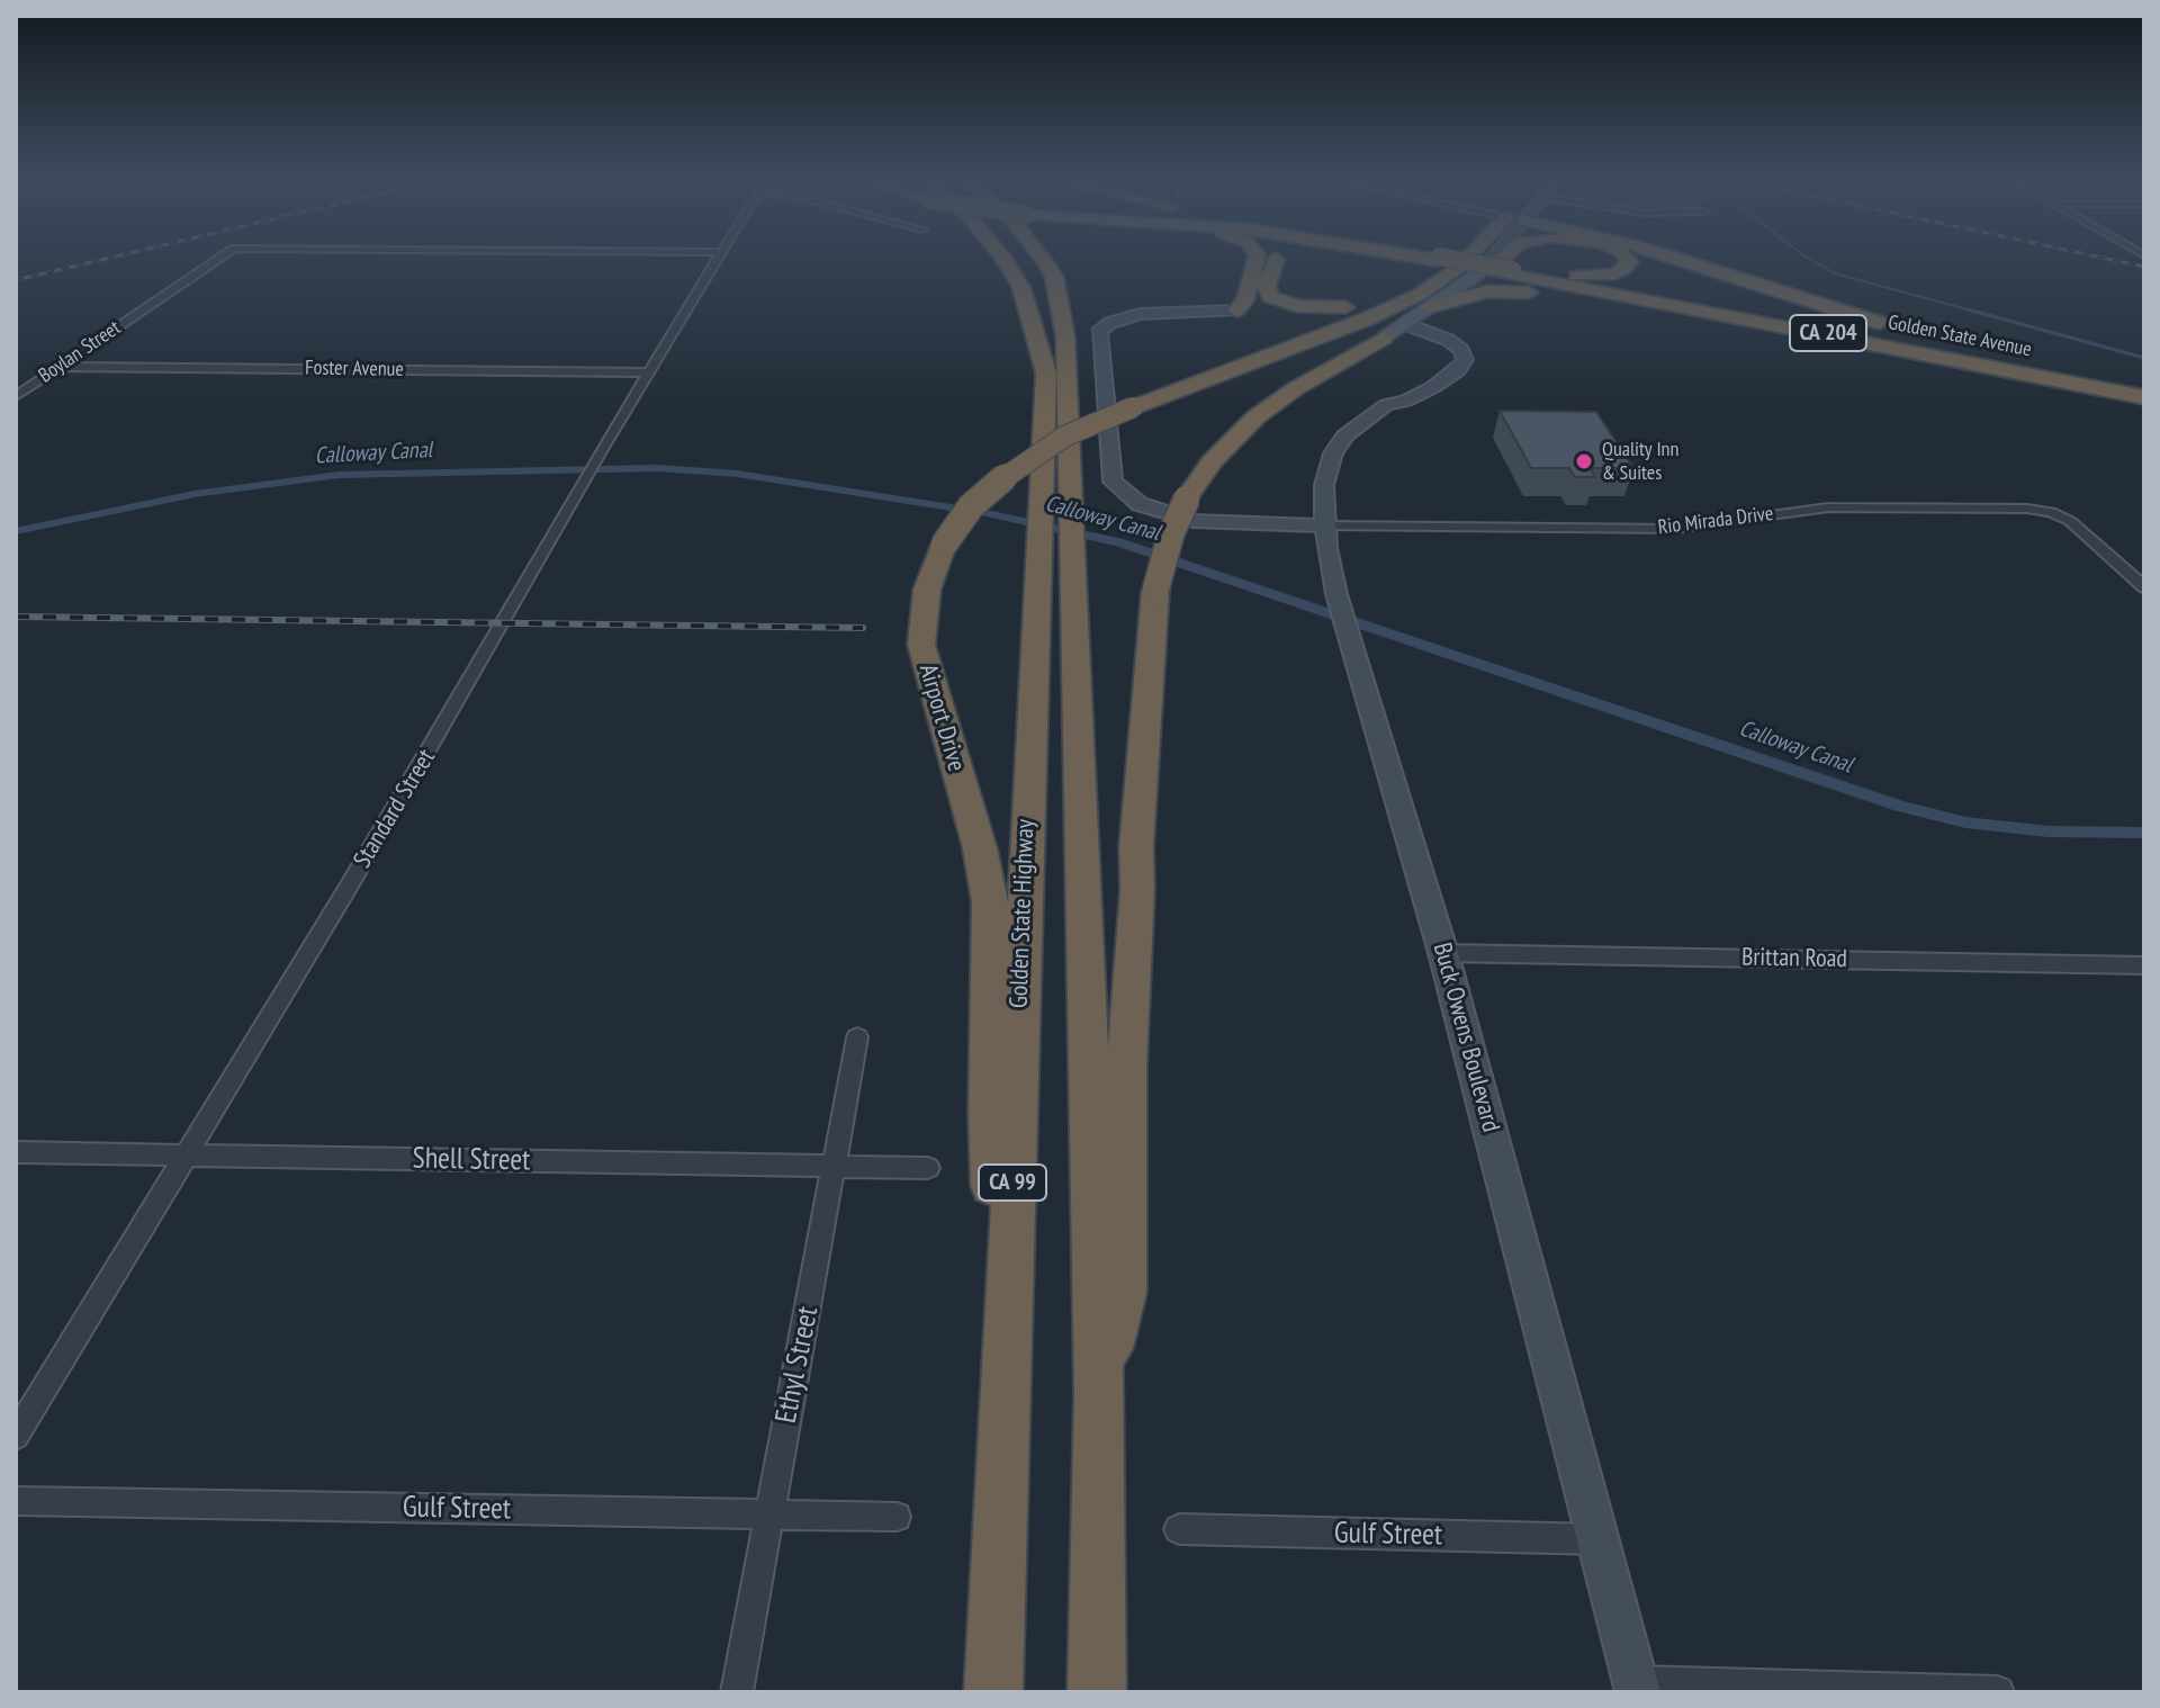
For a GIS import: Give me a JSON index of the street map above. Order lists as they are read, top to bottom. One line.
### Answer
{"streets":{"highway":["CA 204","Golden State Avenue","Airport Drive","Golden State Highway","CA 99"],"main road":["Buck Owens Boulevard"],"street":["Boylan Street","Foster Avenue","Rio Mirada Drive","Standard Street","Brittan Road","Shell Street","Ethyl Street","Gulf Street"]},"crossings":[["Golden State Avenue","Airport Drive"],["Boylan Street","Foster Avenue"],["Foster Avenue","Standard Street"],["Rio Mirada Drive","Buck Owens Boulevard"],["Airport Drive","Golden State Highway"],["Airport Drive","Buck Owens Boulevard"],["Standard Street","Shell Street"],["Brittan Road","Buck Owens Boulevard"],["Buck Owens Boulevard","Gulf Street"],["Shell Street","Ethyl Street"],["Ethyl Street","Gulf Street"]],"water":["Calloway Canal"],"places":["Quality Inn & Suites"]}
